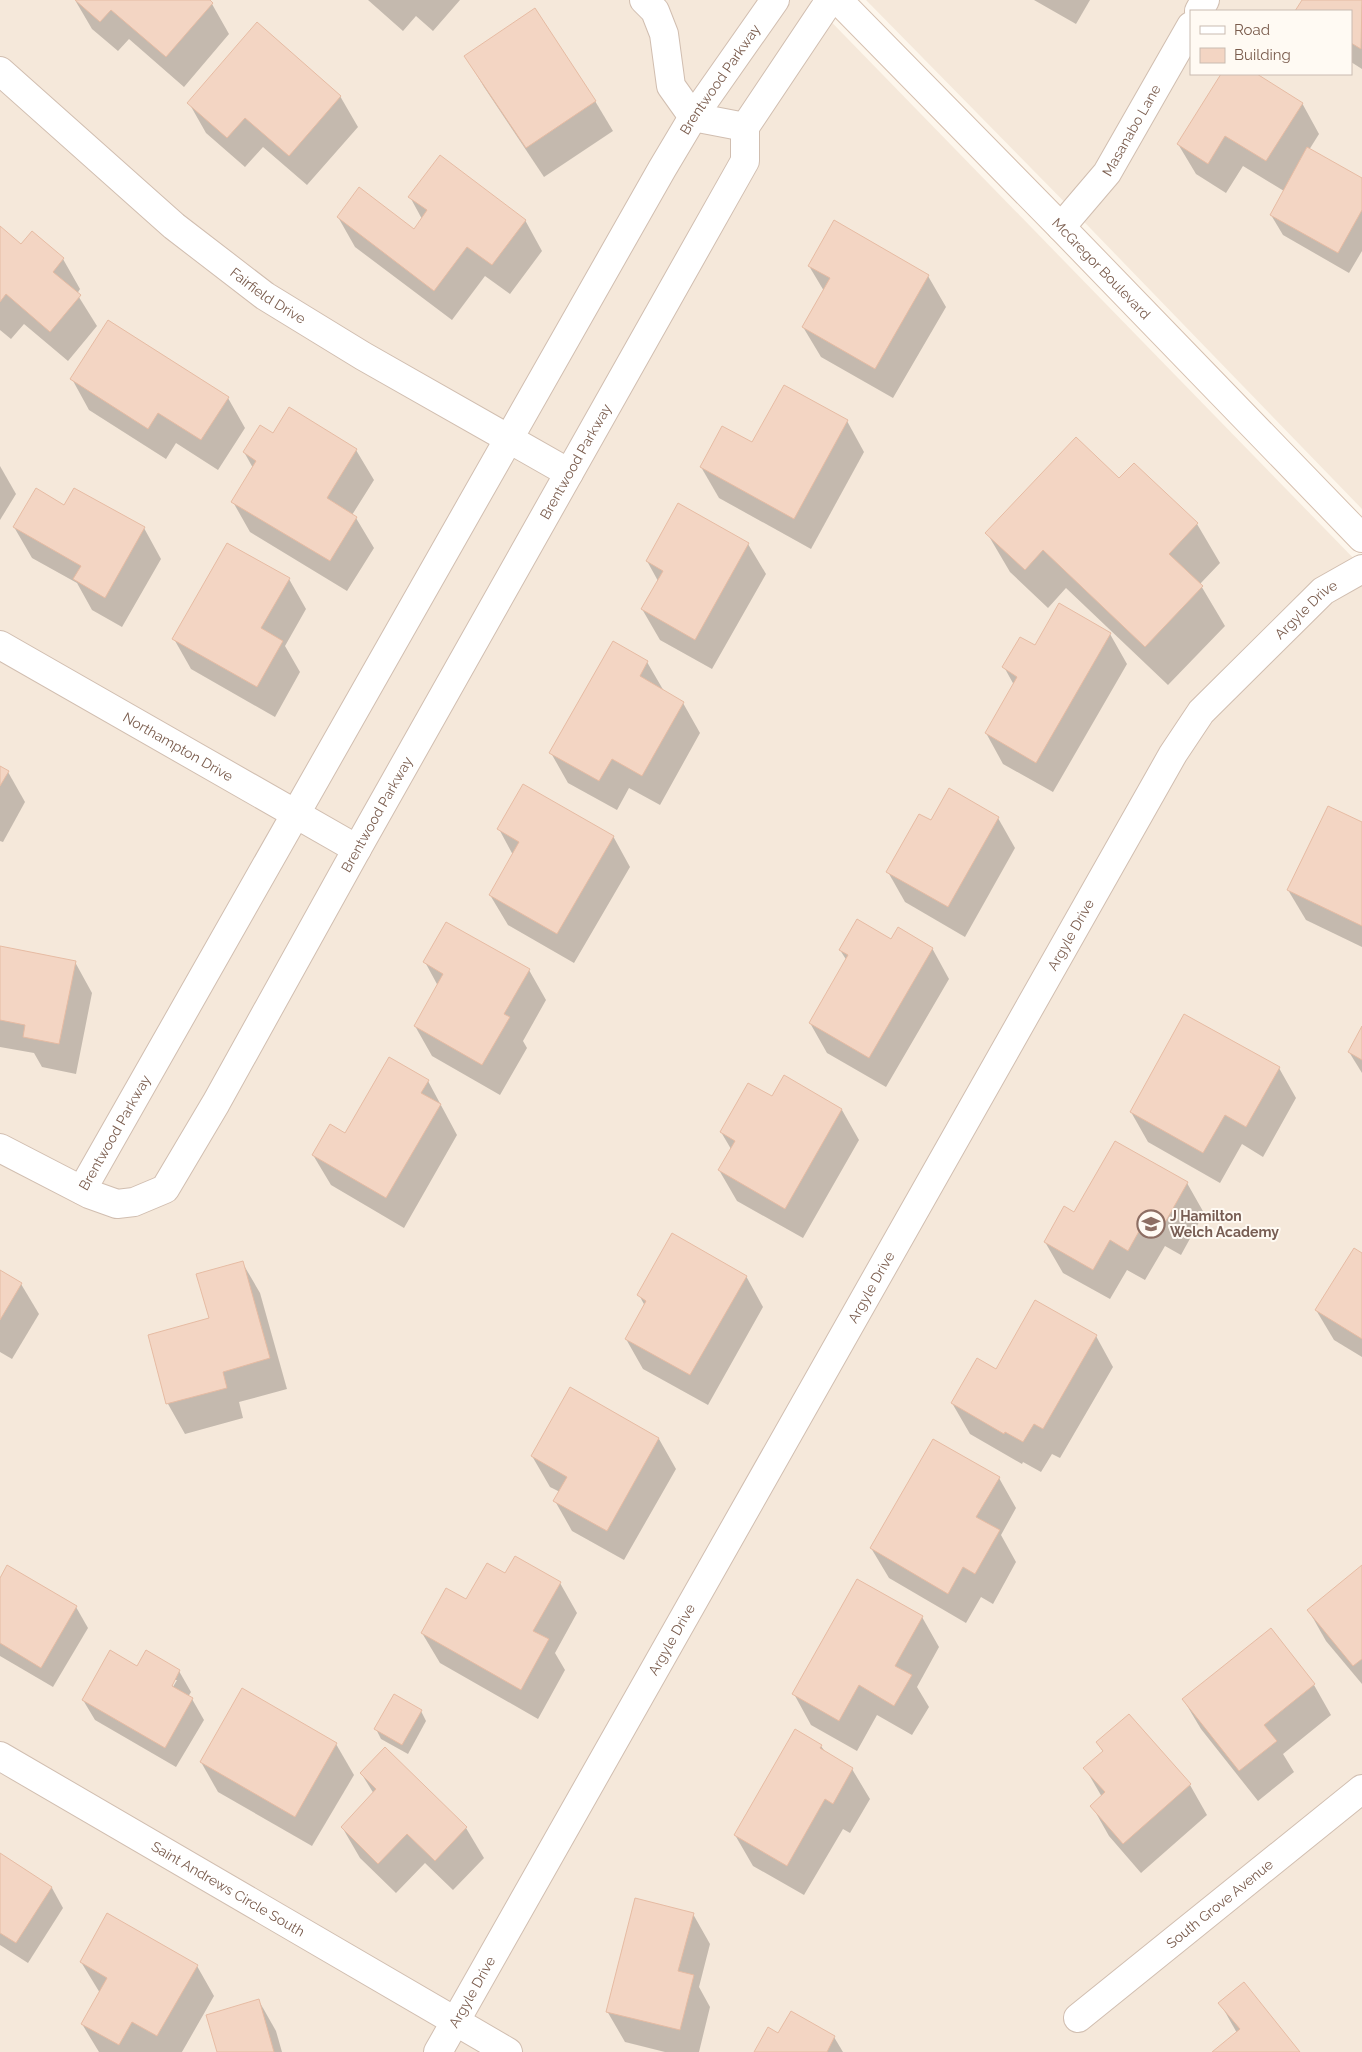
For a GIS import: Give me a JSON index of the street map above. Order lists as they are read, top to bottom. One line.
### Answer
{"streets":{"street":["Brentwood Parkway","Masanabo Lane","McGregor Boulevard","Fairfield Drive","Argyle Drive","Northampton Drive","Saint Andrews Circle South","South Grove Avenue"]},"crossings":[["Brentwood Parkway","Fairfield Drive"],["Brentwood Parkway","Northampton Drive"],["Masanabo Lane","McGregor Boulevard"],["Argyle Drive","Saint Andrews Circle South"]],"places":{"school or university":["J Hamilton Welch Academy"]},"legend":["Road","Building"]}
